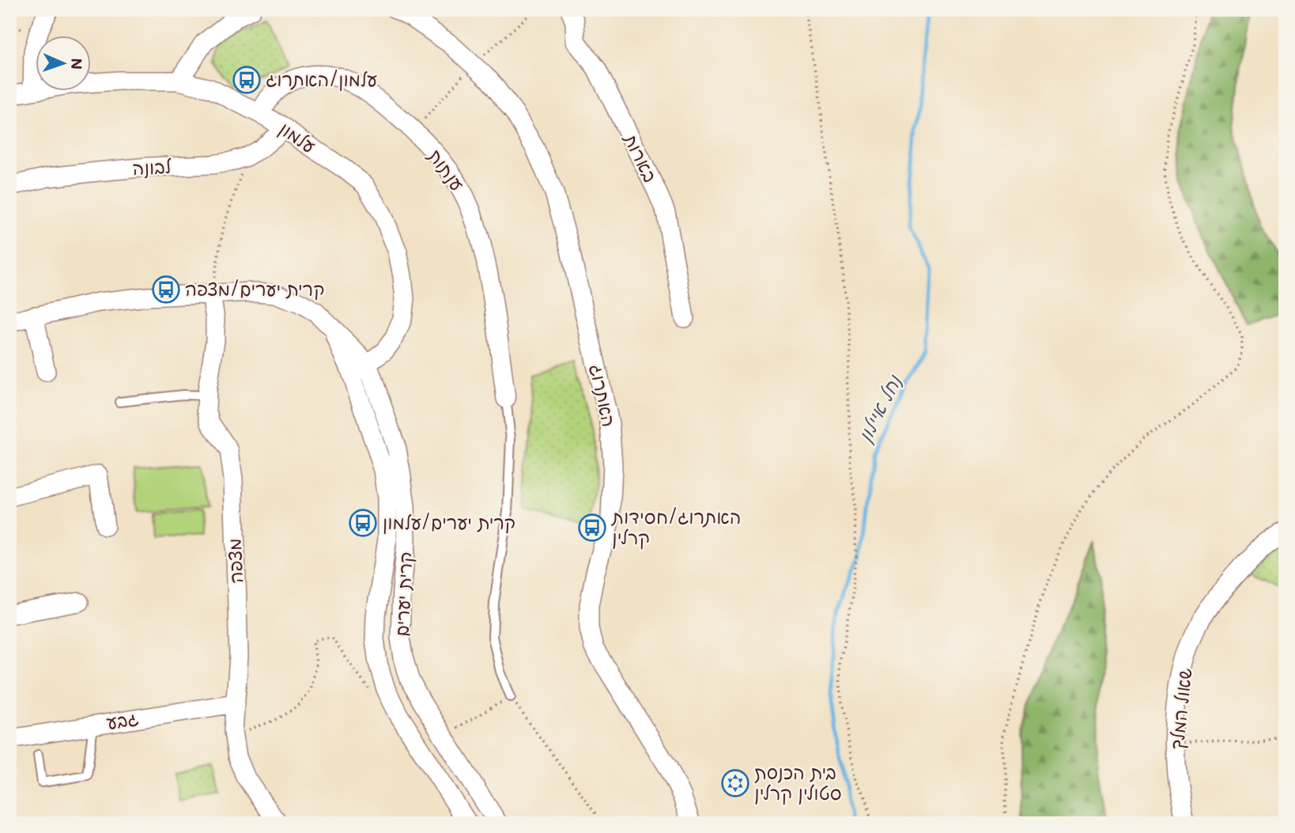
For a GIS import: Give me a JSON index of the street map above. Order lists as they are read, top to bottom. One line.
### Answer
{"streets":{"street":["עלמון","בארות","לבונה","ענתות","האתרוג","מצפה","קרית יערים","שאול המלך","גבע"]},"crossings":[["עלמון","לבונה"],["עלמון","ענתות"],["עלמון","קרית יערים"],["מצפה","קרית יערים"],["מצפה","גבע"]],"water":["נחל איילון"],"places":{"bus stop":["עלמון/האתרוג","קרית יערים/מצפה","קרית יערים/עלמון","האתרוג/חסידות קרלין"],"synagogue":["בית הכנסת סטולין קרלין"]},"north":"right"}
